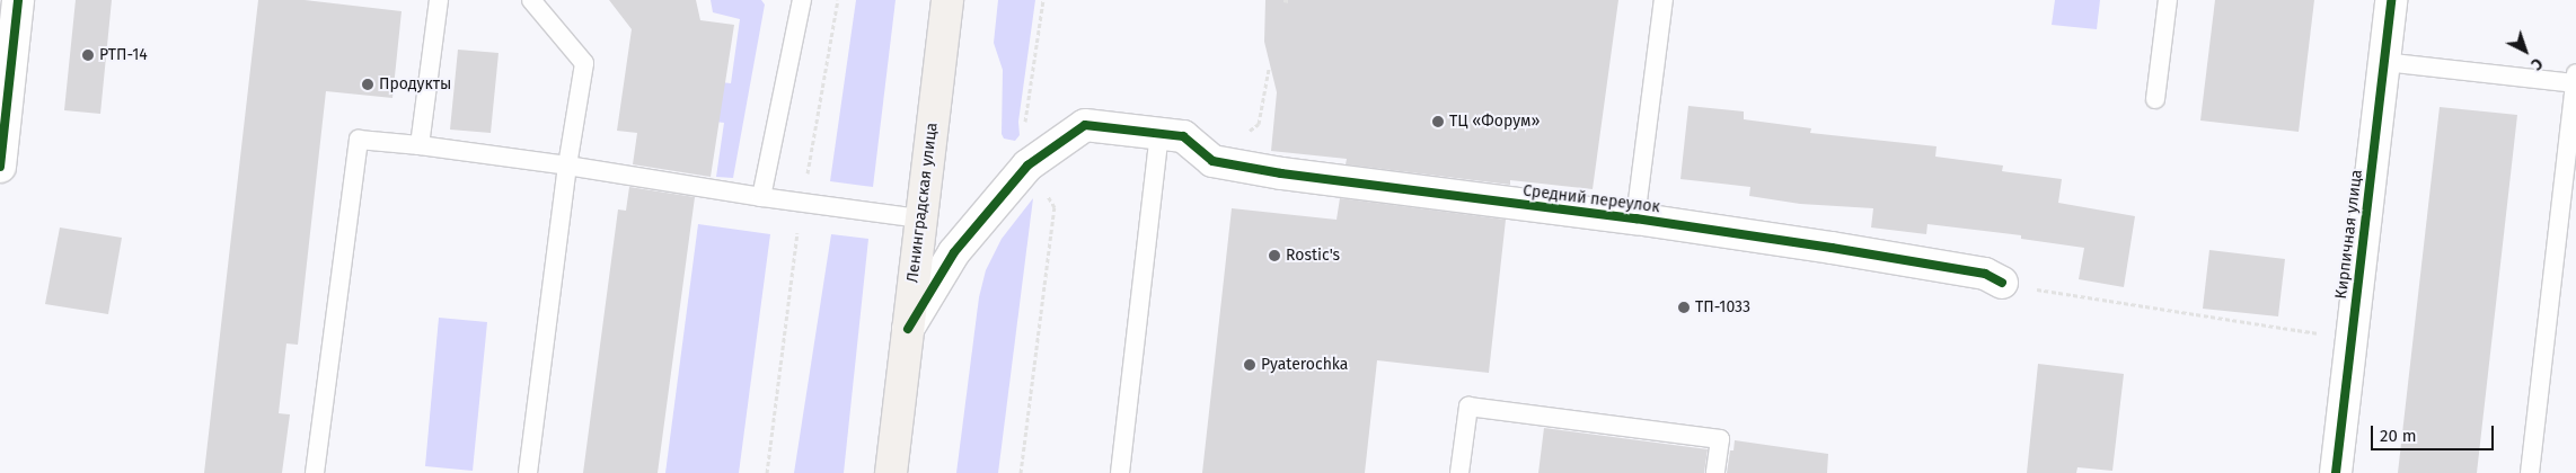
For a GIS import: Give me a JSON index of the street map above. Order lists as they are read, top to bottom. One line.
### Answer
{"streets":{"main road":["Ленинградская улица"],"street":["Средний переулок","Кирпичная улица"]},"places":["РТП-14","Продукты","ТЦ «Форум»","Rostic's","ТП-1033","Pyaterochka"],"scale_bar":"20 m","north":"bottom right"}
